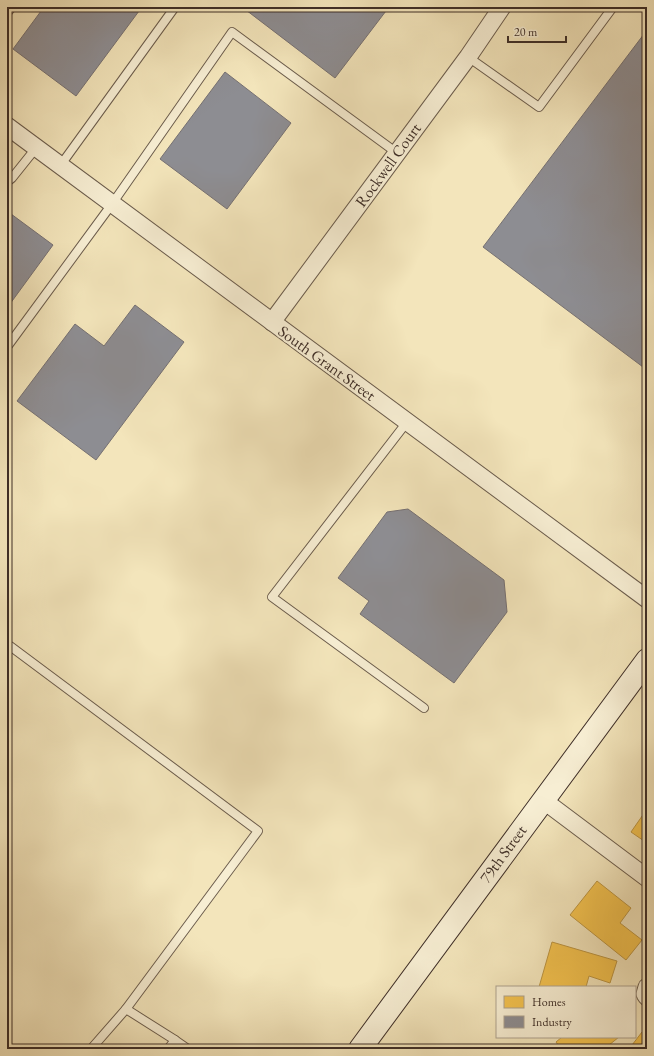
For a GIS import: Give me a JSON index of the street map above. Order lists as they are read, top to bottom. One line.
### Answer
{"streets":{"street":["Rockwell Court","South Grant Street","79th Street"]},"crossings":[["Rockwell Court","South Grant Street"]],"legend":["Homes","Industry"],"scale_bar":"20 m"}
